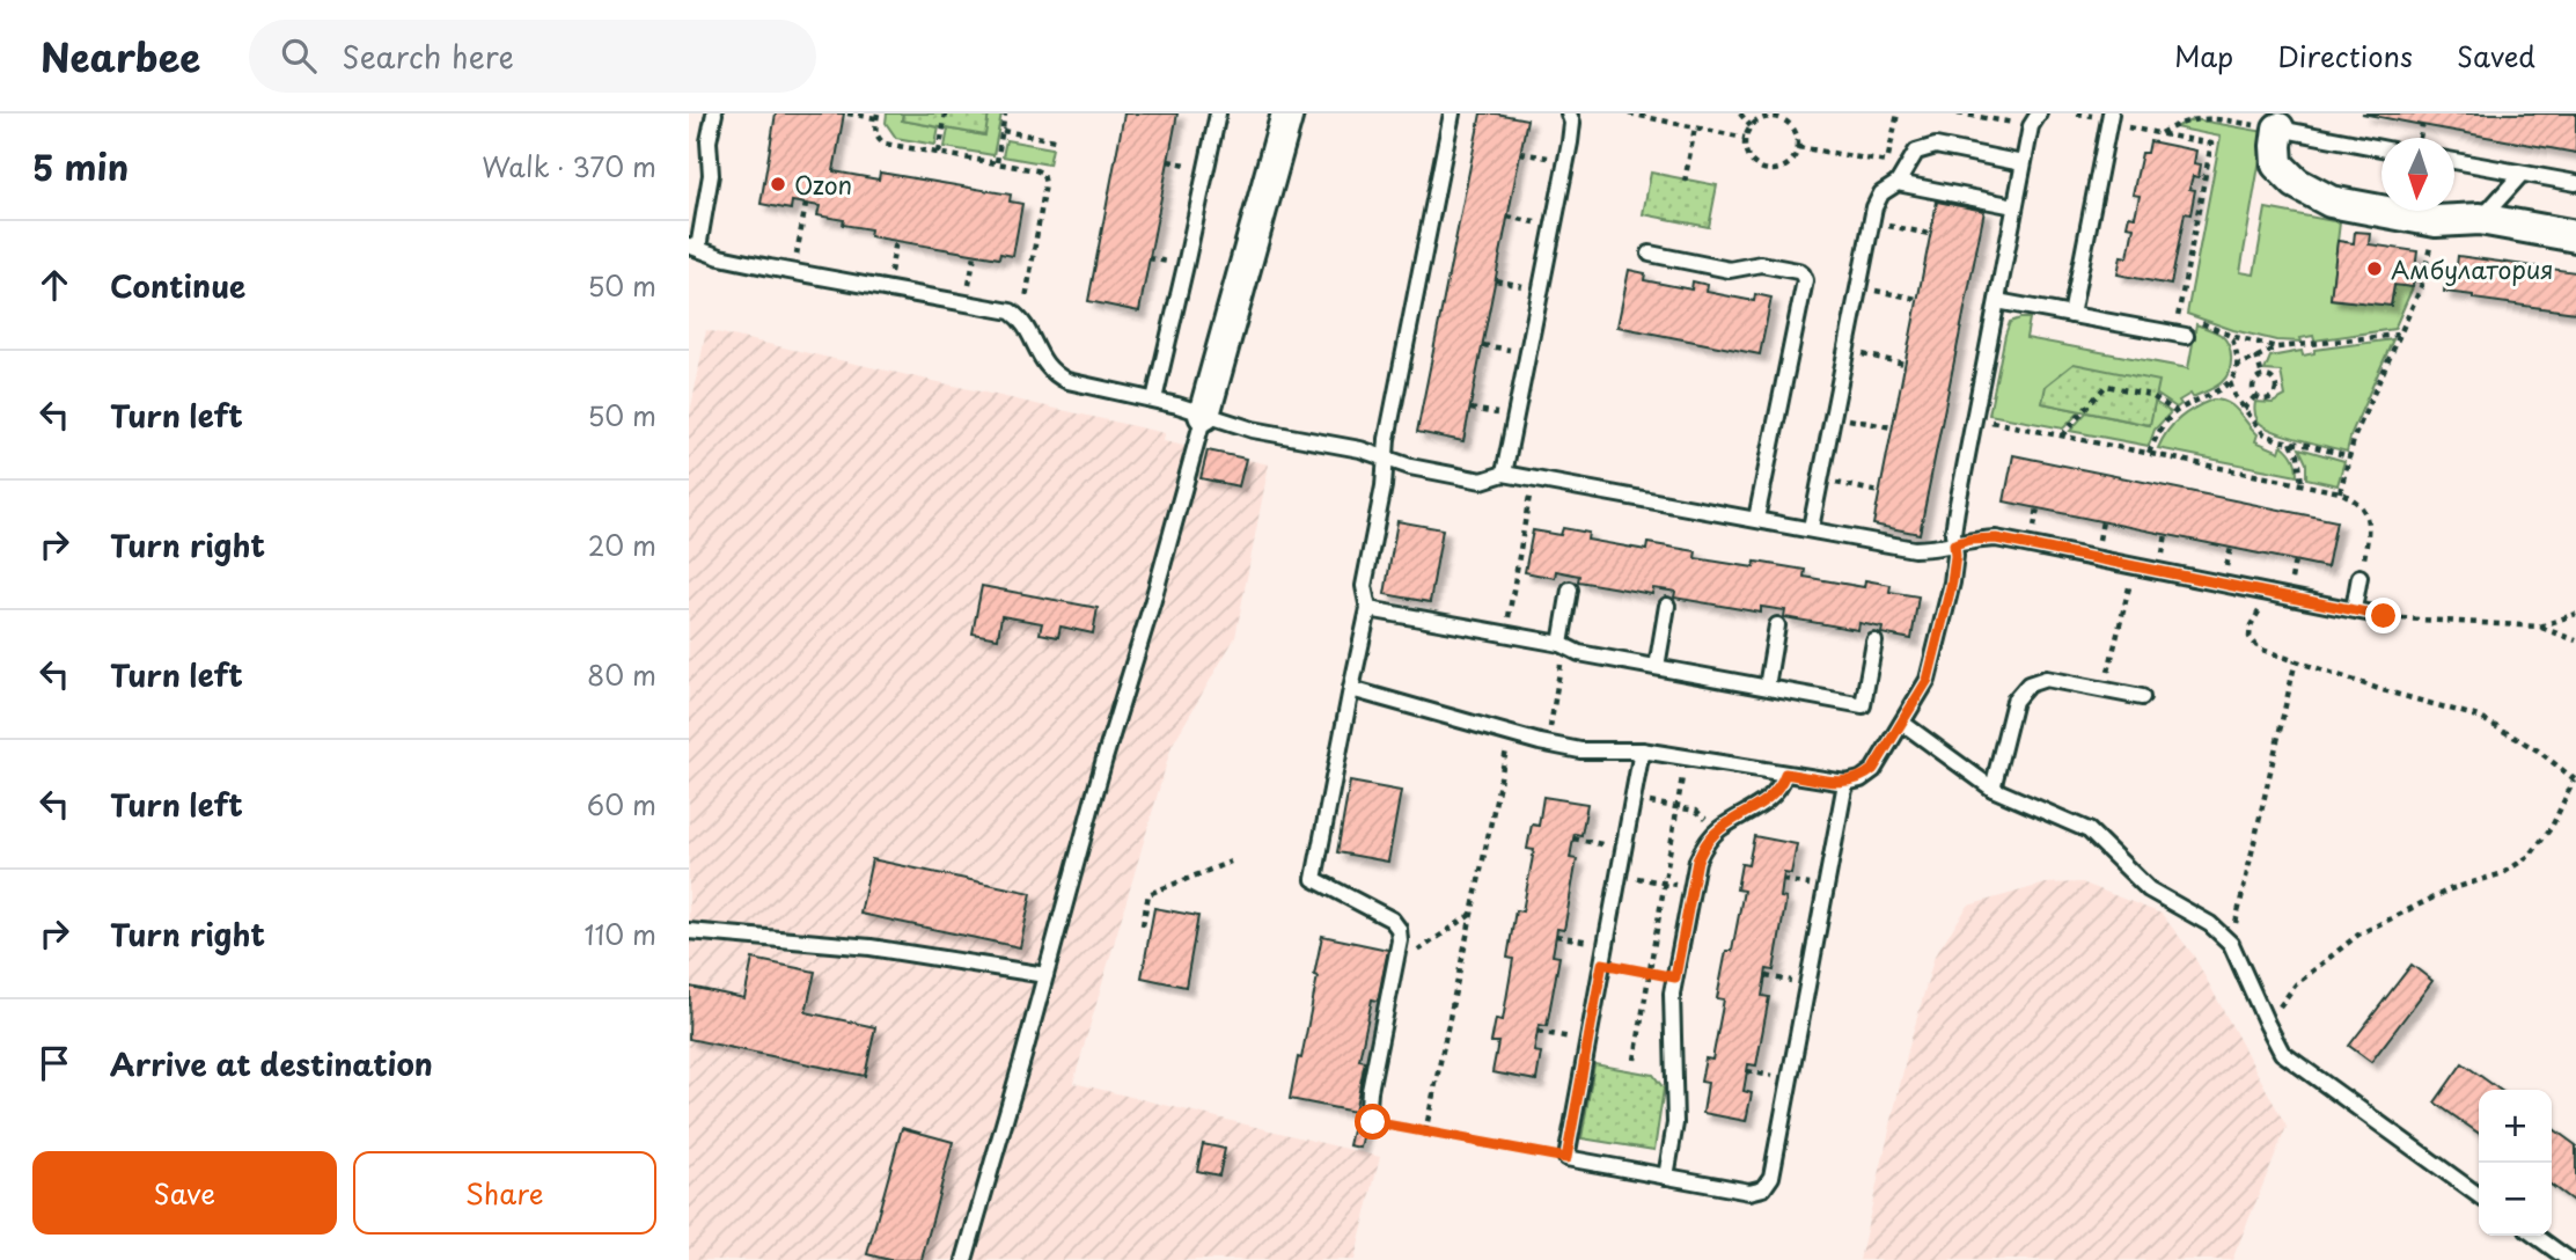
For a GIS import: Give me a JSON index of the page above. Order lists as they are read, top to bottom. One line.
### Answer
{"places":["Ozon","Амбулатория"],"north":"bottom","page":{"header":"Nearbee","search":"Search here","nav":["Map","Directions","Saved"],"heading":["5 min","Walk · 370 m"],"list":[["Continue","50 m"],["Turn left","50 m"],["Turn right","20 m"],["Turn left","80 m"],["Turn left","60 m"],["Turn right","110 m"],"Arrive at destination"],"map_buttons":["+","−"],"buttons":["Save","Share"]}}
